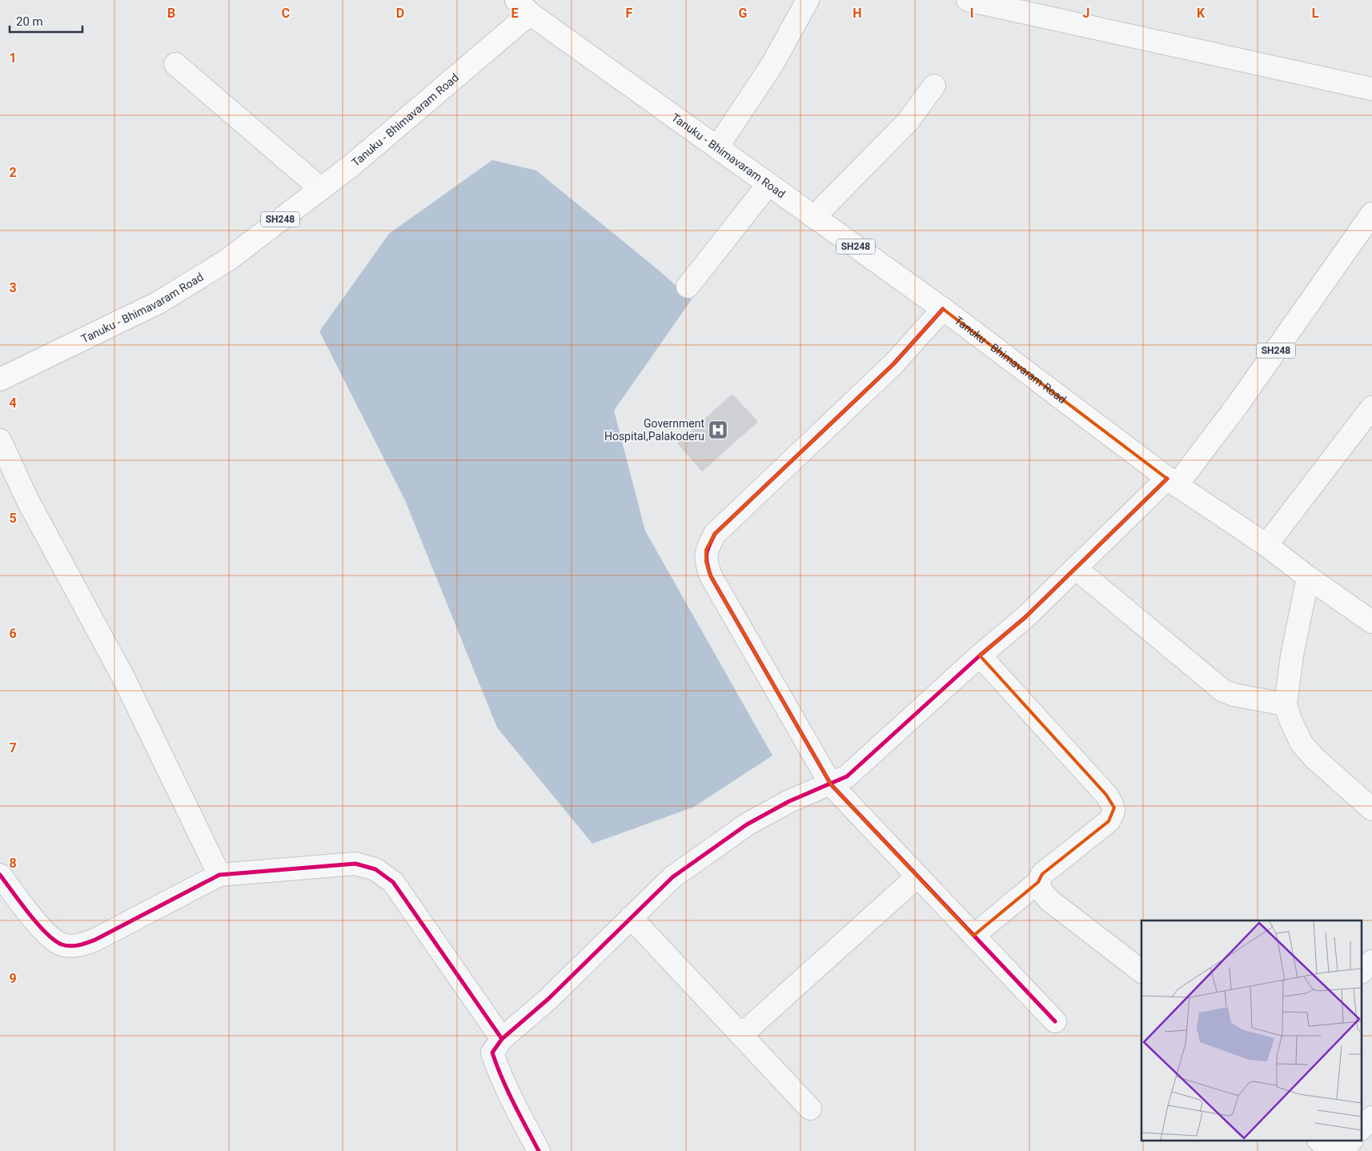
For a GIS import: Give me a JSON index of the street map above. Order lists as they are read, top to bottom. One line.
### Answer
{"streets":{"main road":["Tanuku - Bhimavaram Road","SH248"]},"crossings":[["Tanuku - Bhimavaram Road","SH248"]],"places":{"hospital":["Government Hospital,Palakoderu"]},"scale_bar":"20 m","grid":{"columns":["B","C","D","E","F","G","H","I","J","K","L"],"rows":["1","2","3","4","5","6","7","8","9"]}}
